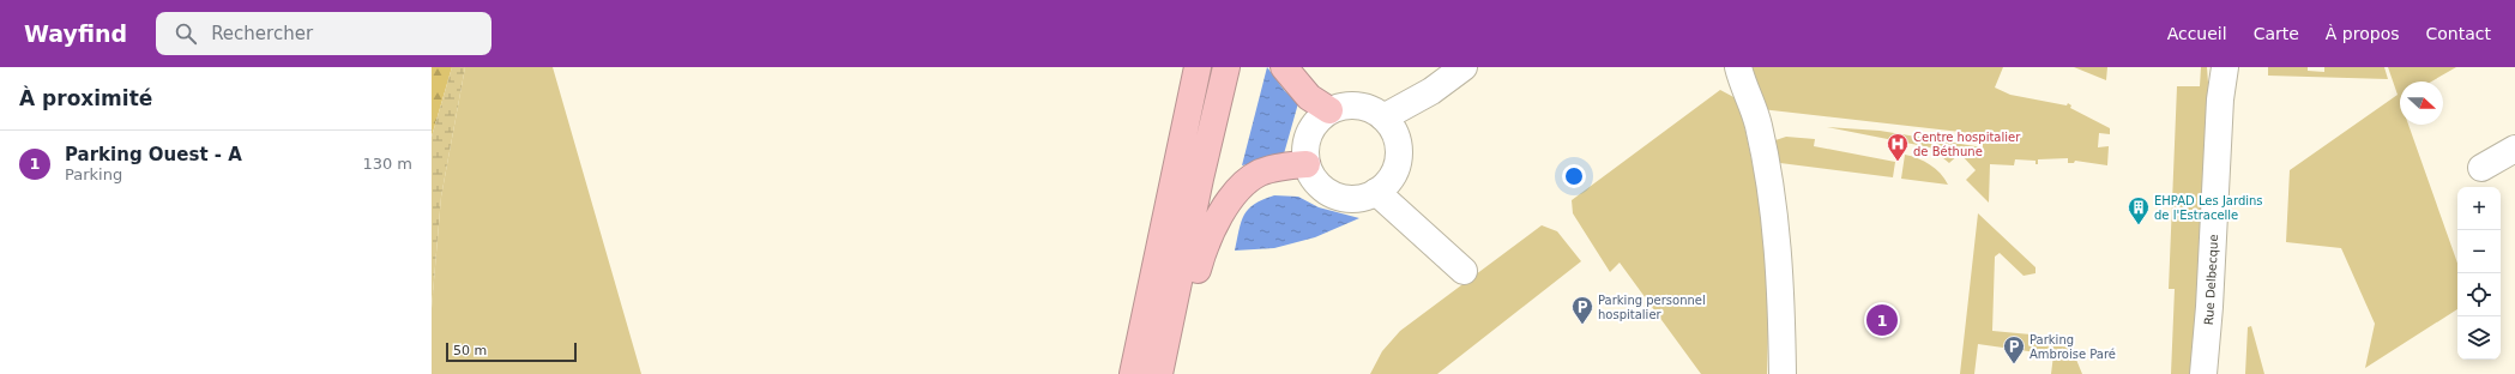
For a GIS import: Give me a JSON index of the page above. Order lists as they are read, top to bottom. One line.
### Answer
{"streets":{"street":["Rue Delbecque"]},"places":{"hospital":["Centre hospitalier de Béthune"],"building":["EHPAD Les Jardins de l'Estracelle"],"parking":["Parking personnel hospitalier","Parking Ambroise Paré"]},"scale_bar":"50 m","north":"right","page":{"header":"Wayfind","search":"Rechercher","nav":["Accueil","Carte","À propos","Contact"],"heading":"À proximité","list":[{"mark":"1","name":"Parking Ouest - A","note":"Parking","value":"130 m"}],"map_buttons":["+","−"],"pins":"1","scale":"50 m"}}
